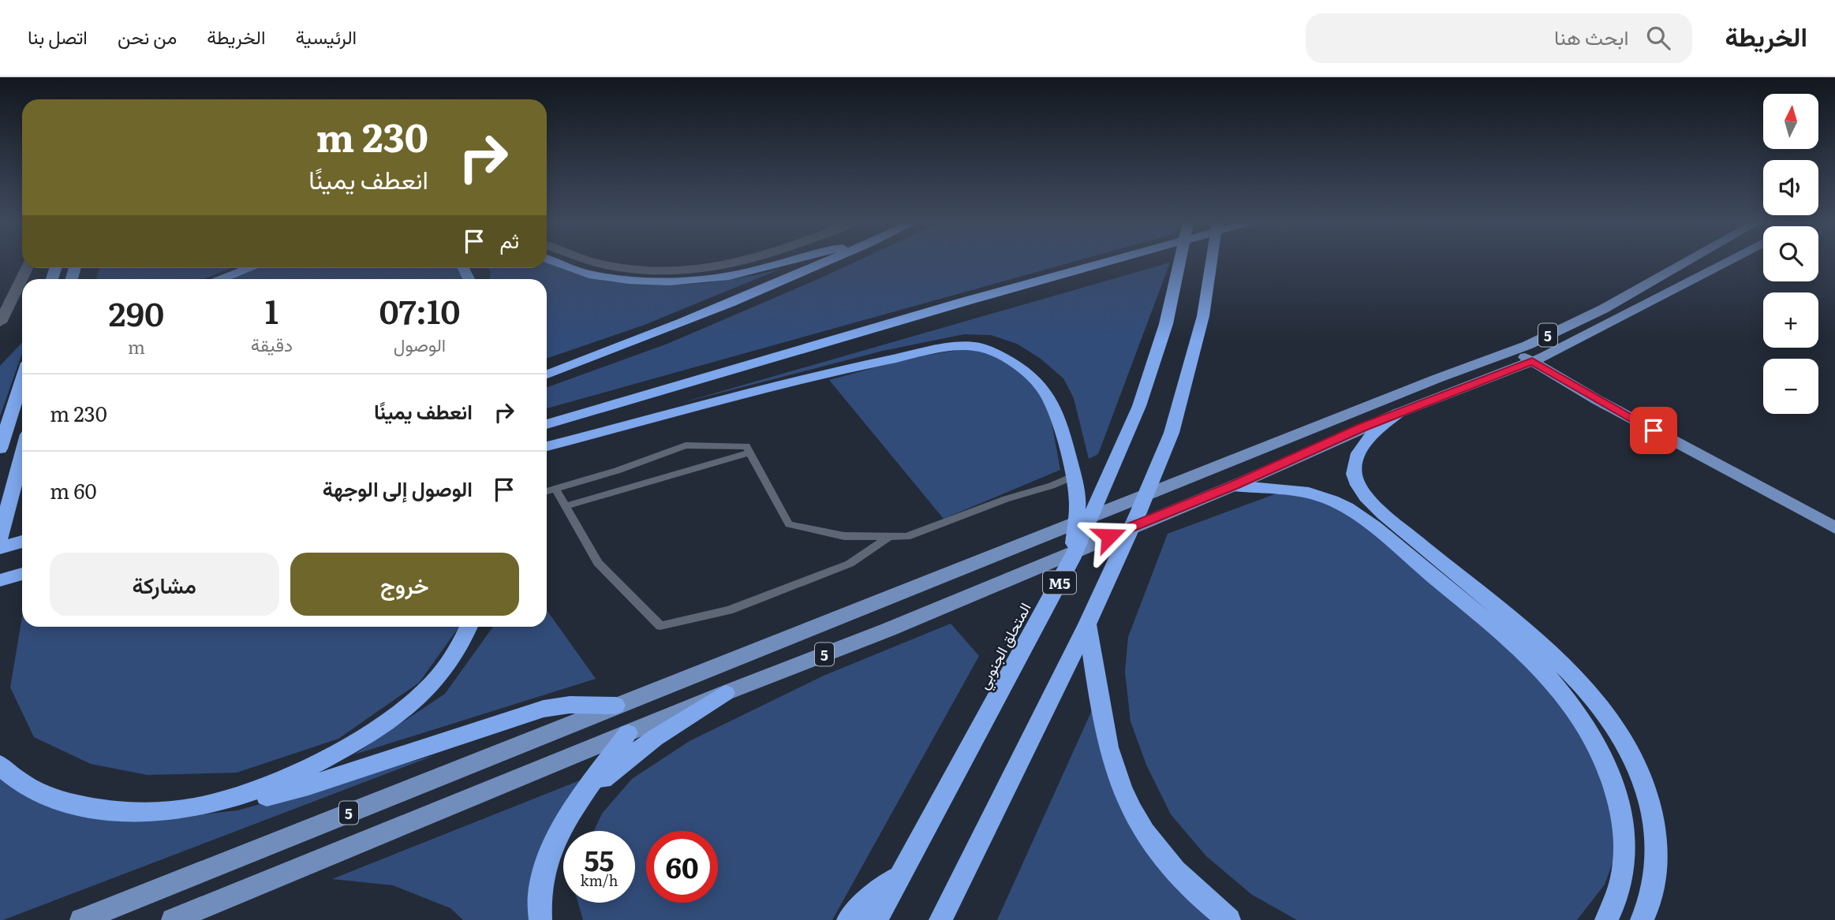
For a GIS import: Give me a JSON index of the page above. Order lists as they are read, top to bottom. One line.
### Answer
{"streets":{"highway":["M5","المتحلق الجنوبي"],"main road":["5"]},"north":"top","page":{"header":"الخريطة","search":"ابحث هنا","nav":["الرئيسية","الخريطة","من نحن","اتصل بنا"],"map_buttons":["+","−"],"turn":["230 m","انعطف يمينًا"],"then":"ثم","eta":["07:10","الوصول","1","دقيقة","290","m"],"list":[{"name":"انعطف يمينًا","value":"230 m"},{"name":"الوصول إلى الوجهة","value":"60 m"}],"buttons":["خروج","مشاركة"],"speed":"55 km/h","limit":"60"}}
